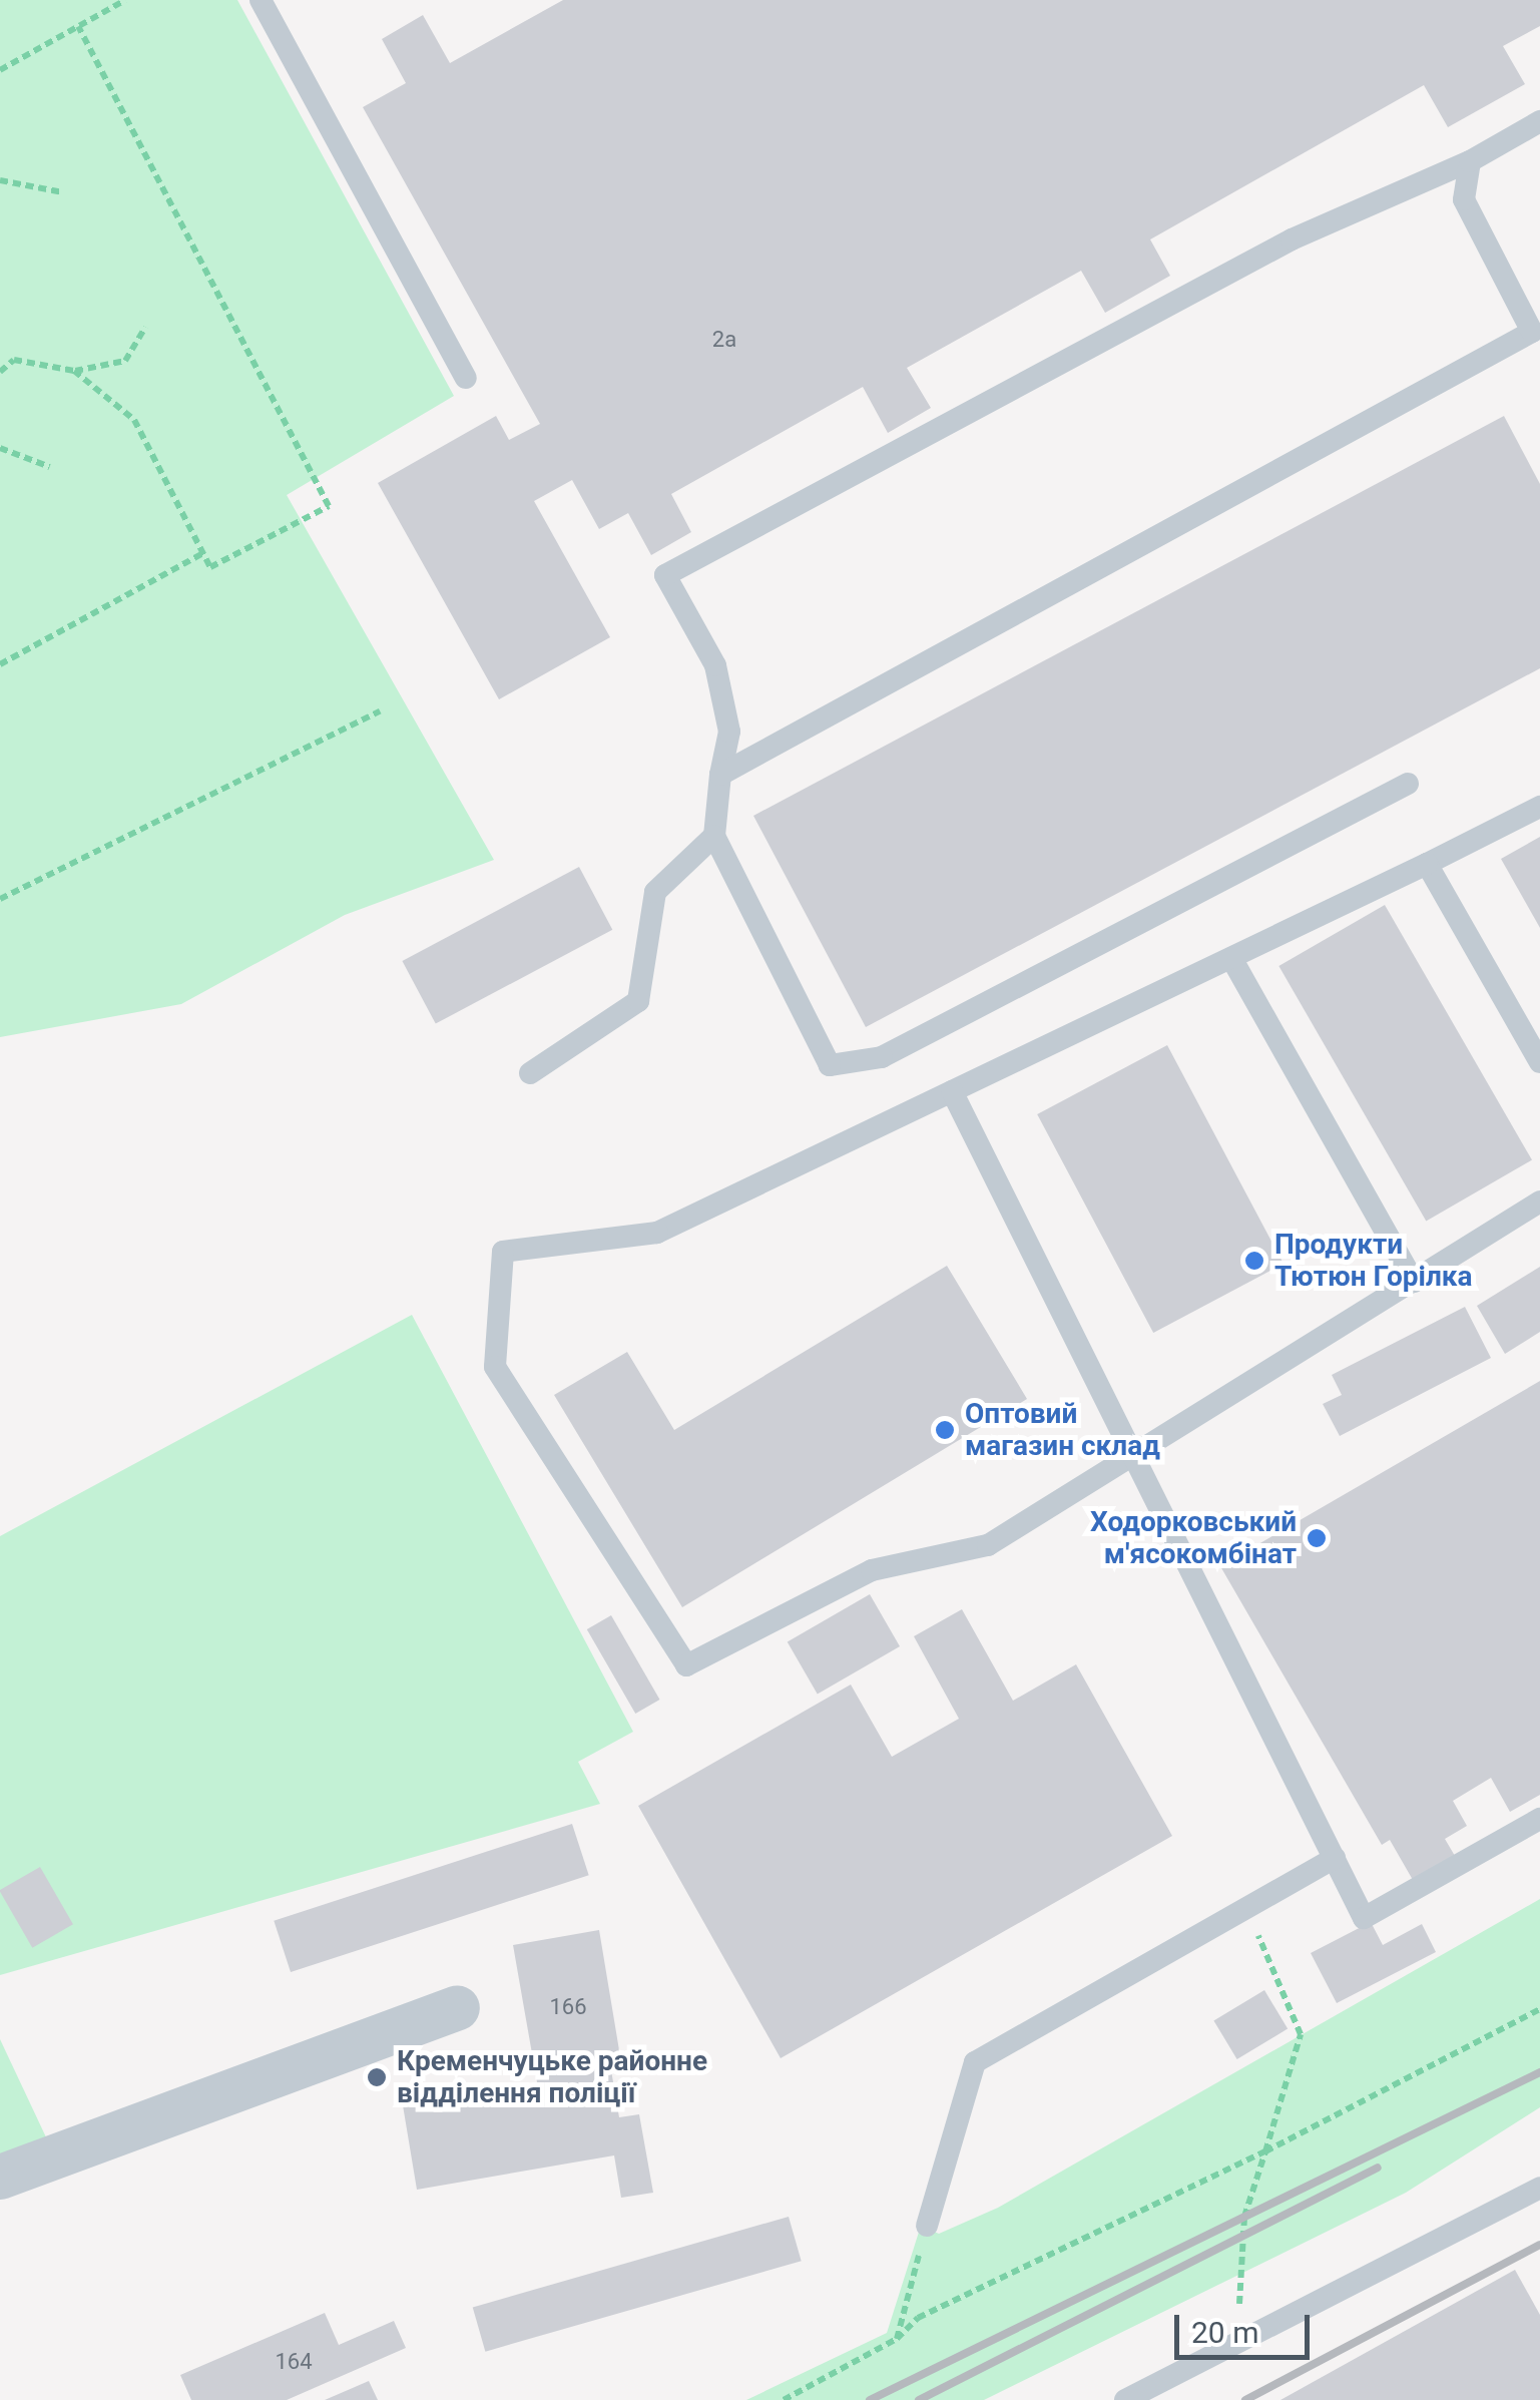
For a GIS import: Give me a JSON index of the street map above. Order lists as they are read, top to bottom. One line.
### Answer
{"places":["Продукти Тютюн Горілка","Оптовий магазин склад","Ходорковський м'ясокомбінат","Кременчуцьке районне відділення поліції"],"house_numbers":["2а","166","164"],"scale_bar":"20 m"}
